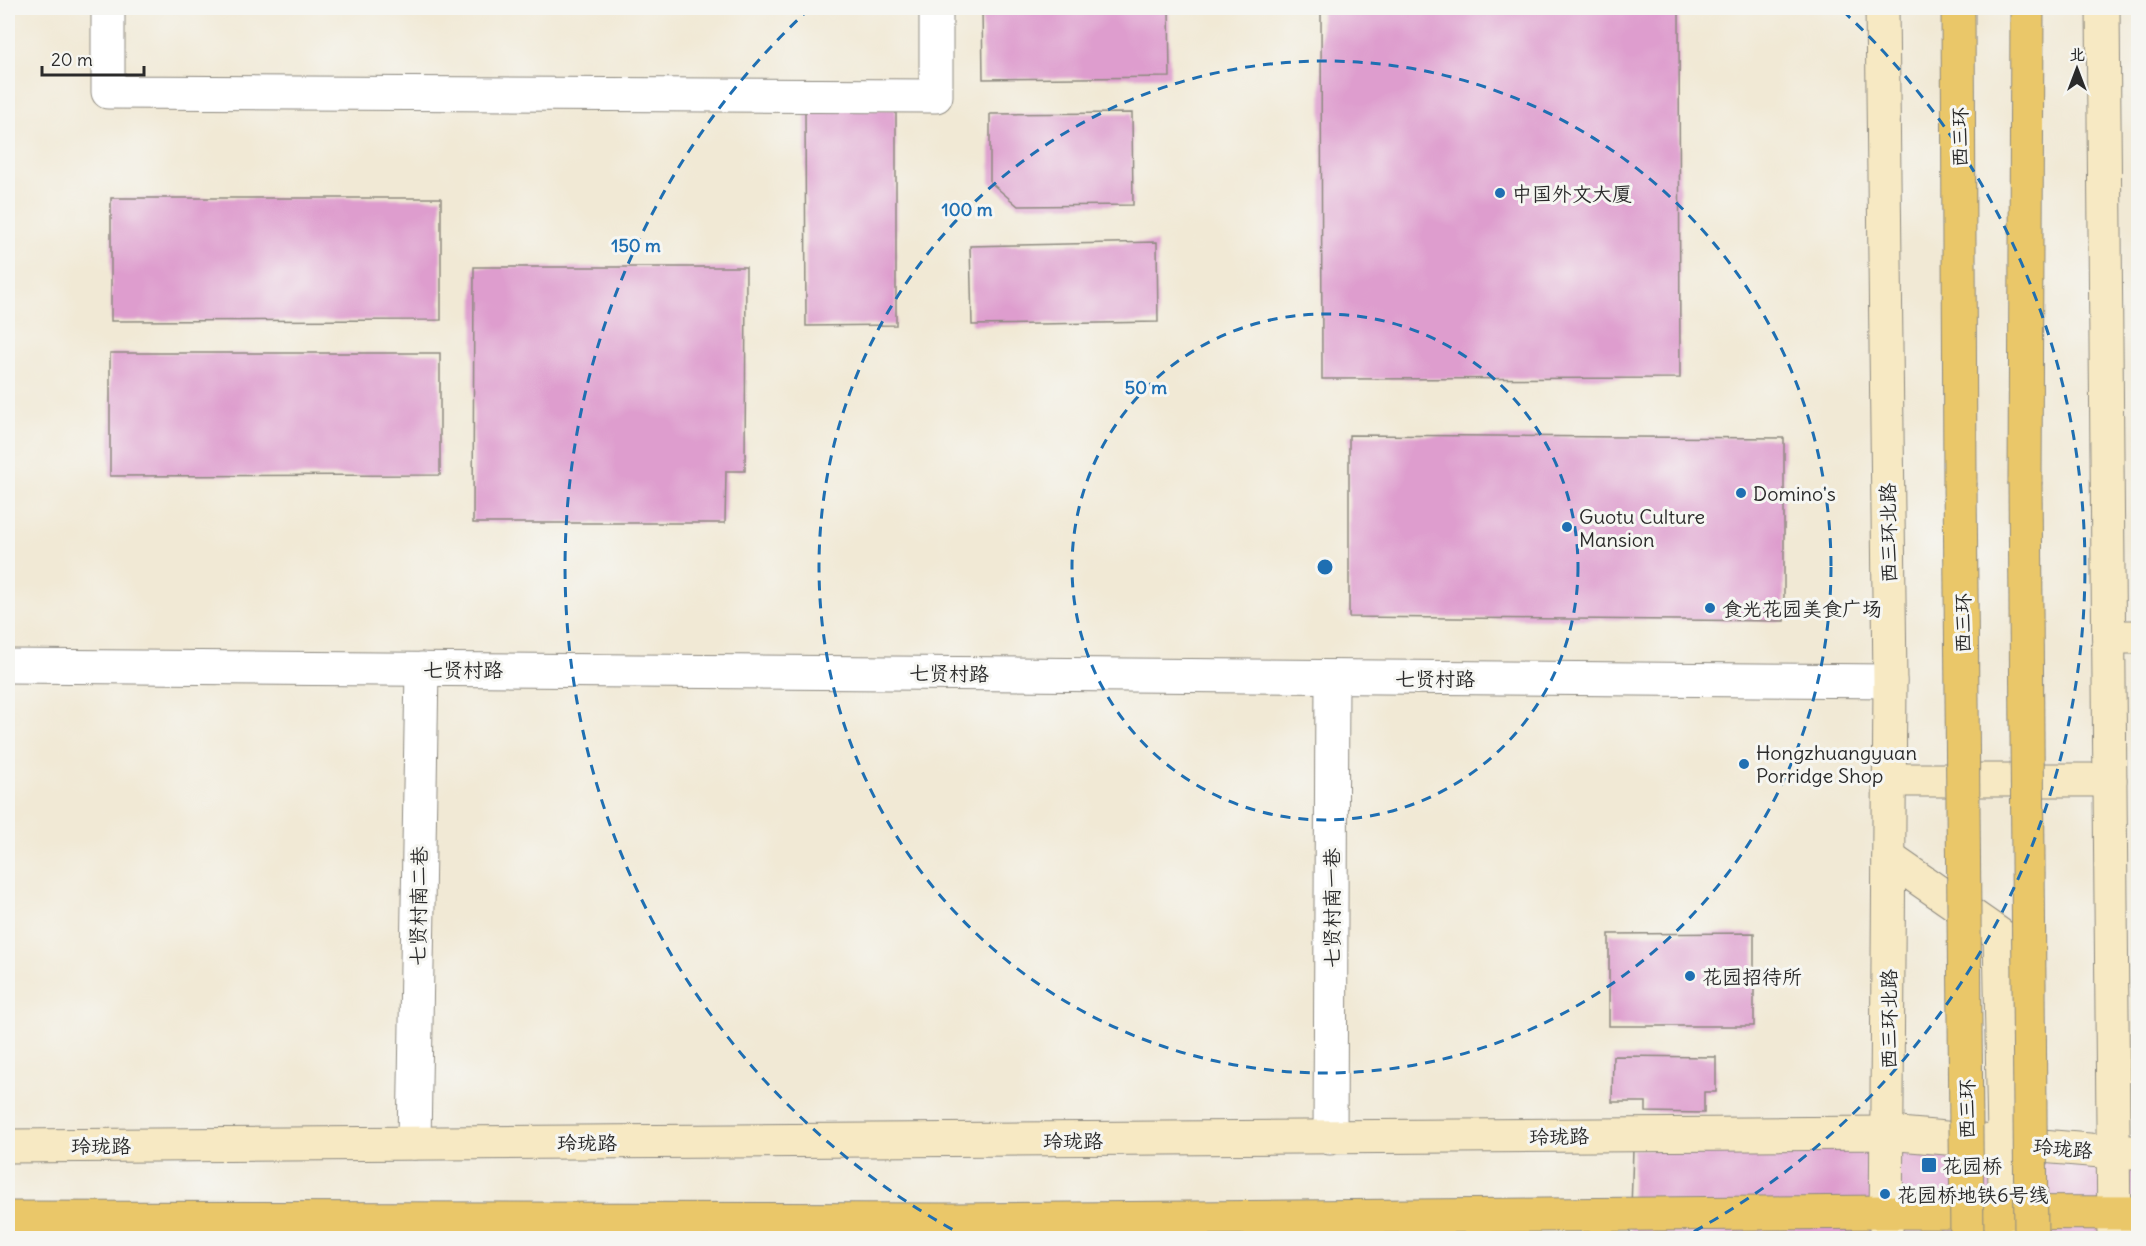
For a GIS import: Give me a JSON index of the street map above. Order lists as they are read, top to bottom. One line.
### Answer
{"streets":{"main road":["西三环"],"street":["西三环北路","七贤村路","七贤村南二巷","七贤村南一巷","玲珑路"]},"crossings":[["西三环北路","七贤村路"],["西三环北路","玲珑路"],["七贤村路","七贤村南二巷"],["七贤村路","七贤村南一巷"],["七贤村南二巷","玲珑路"],["七贤村南一巷","玲珑路"]],"places":{"other":["中国外文大厦","Domino's","Guotu Culture Mansion","食光花园美食广场","Hongzhuangyuan Porridge Shop","花园招待所","花园桥地铁6号线"],"transit":["花园桥"]},"scale_bar":"20 m","north":"top","rings":["100 m","150 m","50 m"]}
